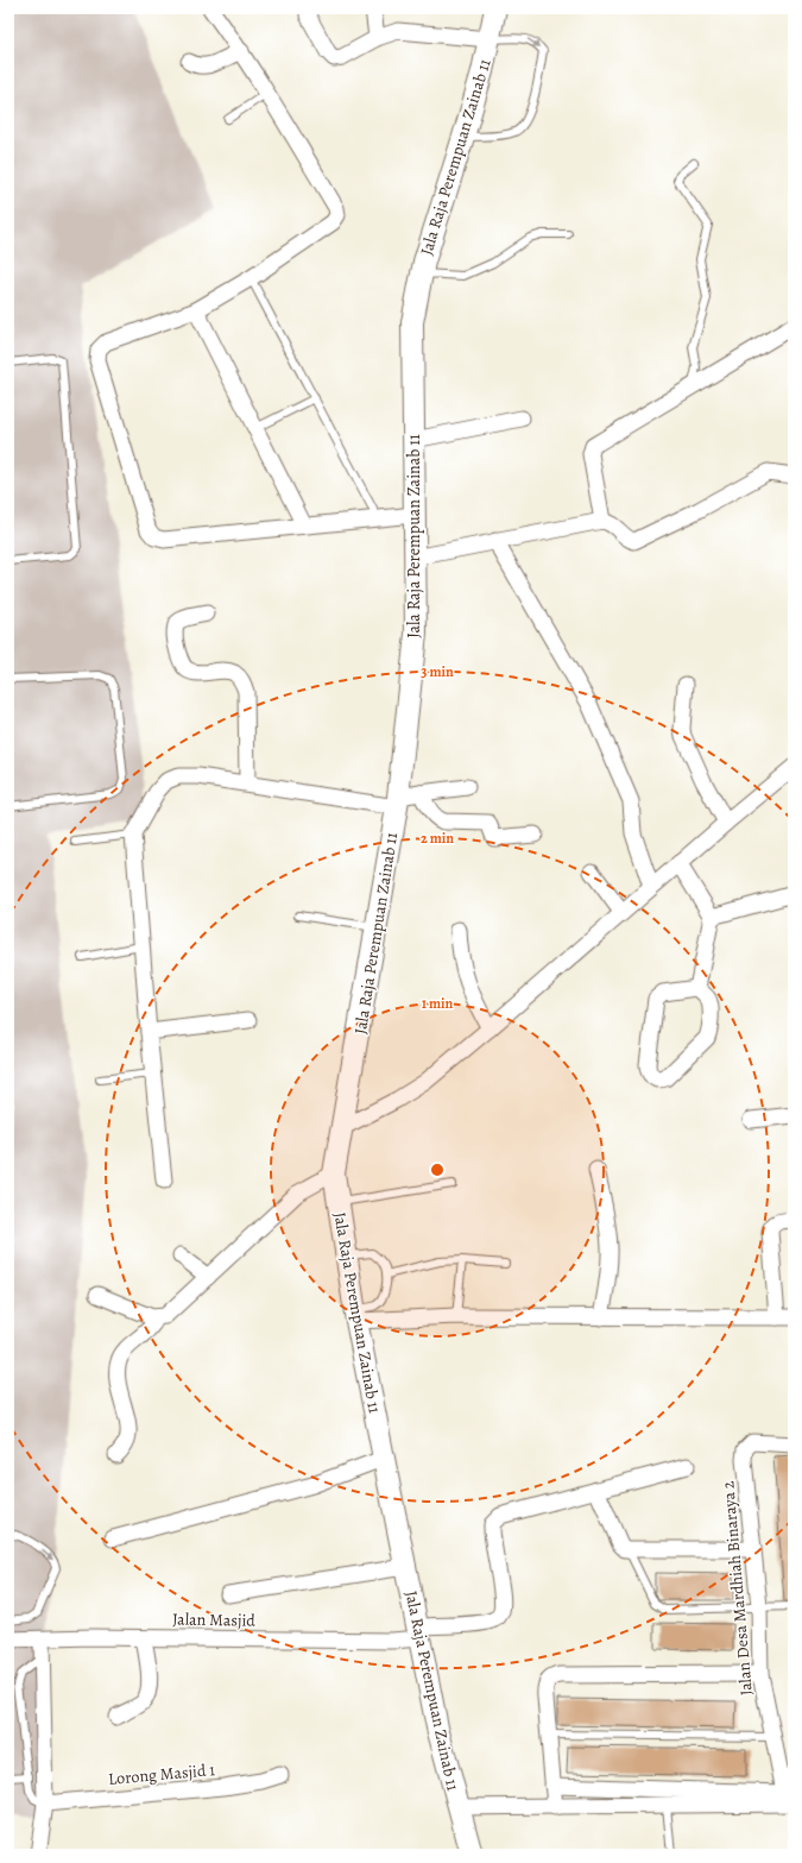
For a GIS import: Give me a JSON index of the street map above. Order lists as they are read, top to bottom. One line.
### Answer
{"streets":{"main road":["Jala Raja Perempuan Zainab 11"],"street":["Jalan Desa Mardhiah Binaraya 2","Jalan Masjid","Lorong Masjid 1"]},"crossings":[["Jala Raja Perempuan Zainab 11","Jalan Masjid"]],"rings":["3 min","2 min","1 min"]}
